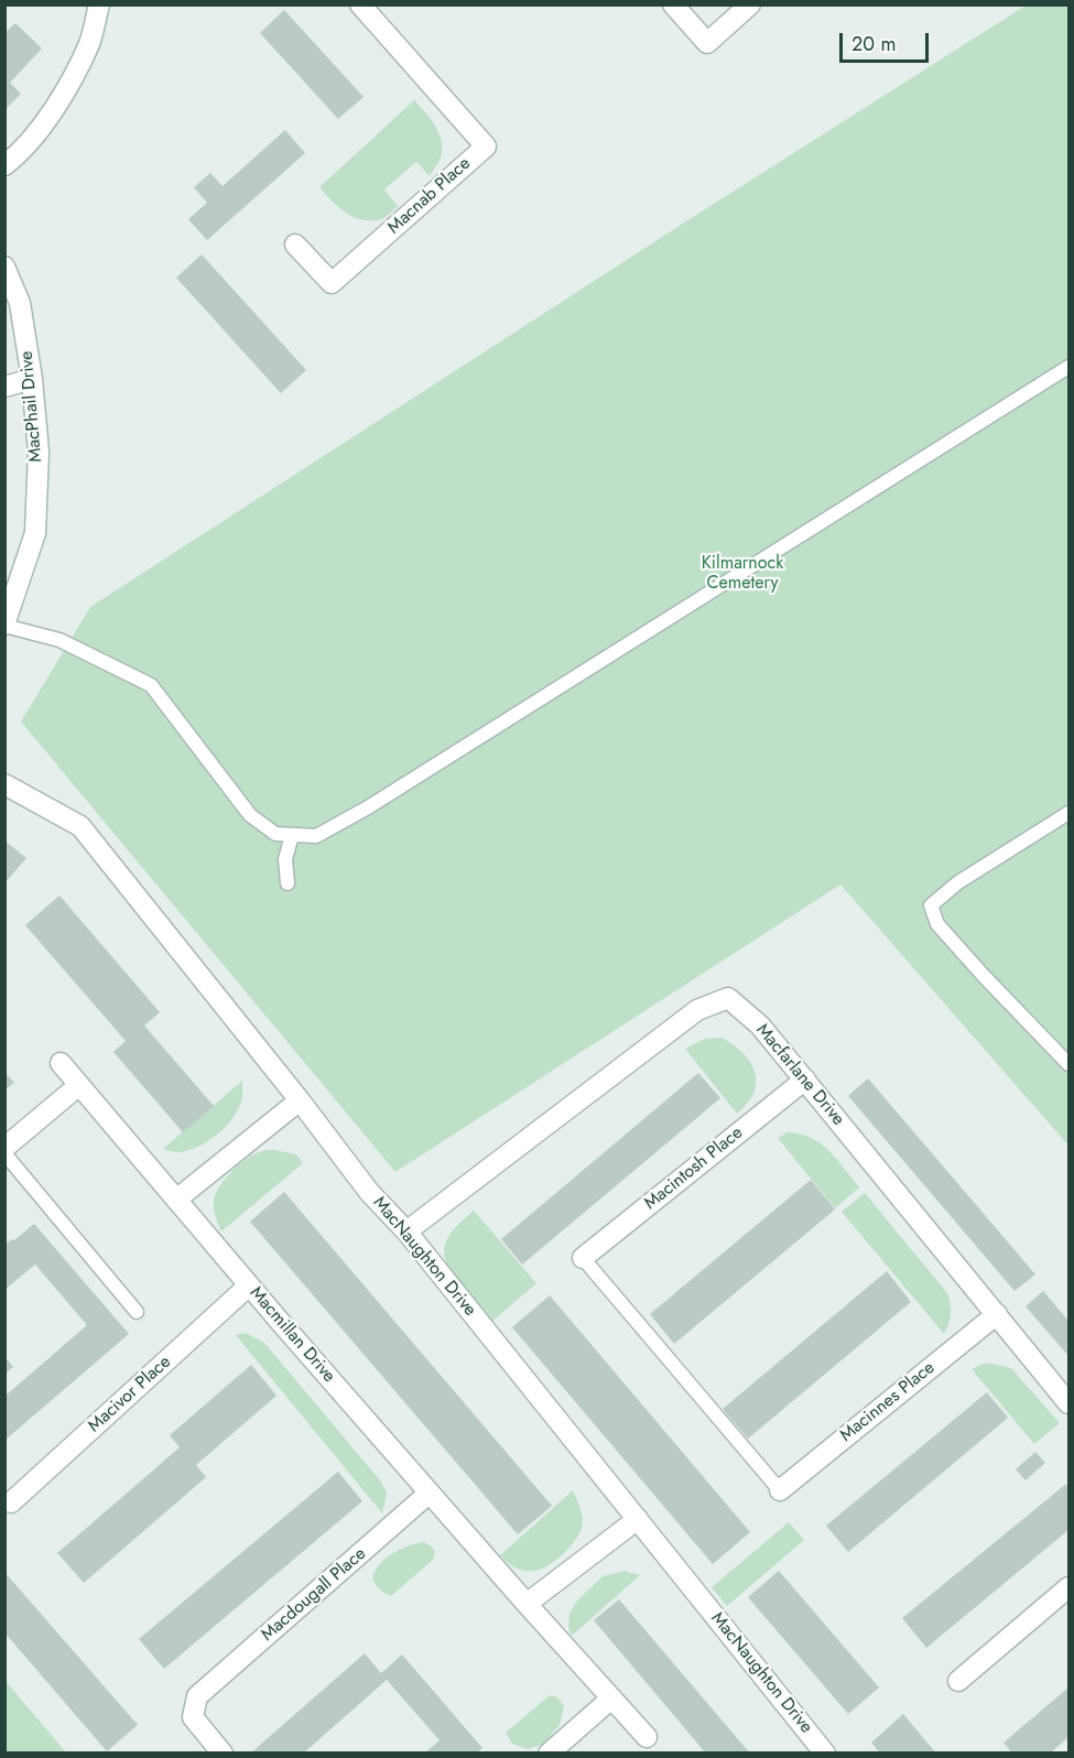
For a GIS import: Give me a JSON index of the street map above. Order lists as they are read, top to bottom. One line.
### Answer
{"streets":{"street":["Macnab Place","MacPhail Drive","Macfarlane Drive","Macintosh Place","MacNaughton Drive","Macmillan Drive","Macivor Place","Macinnes Place","Macdougall Place"]},"crossings":[["Macfarlane Drive","Macintosh Place"],["Macfarlane Drive","MacNaughton Drive"],["Macfarlane Drive","Macinnes Place"],["Macmillan Drive","Macivor Place"],["Macmillan Drive","Macdougall Place"]],"parks":["Kilmarnock Cemetery"],"scale_bar":"20 m"}
